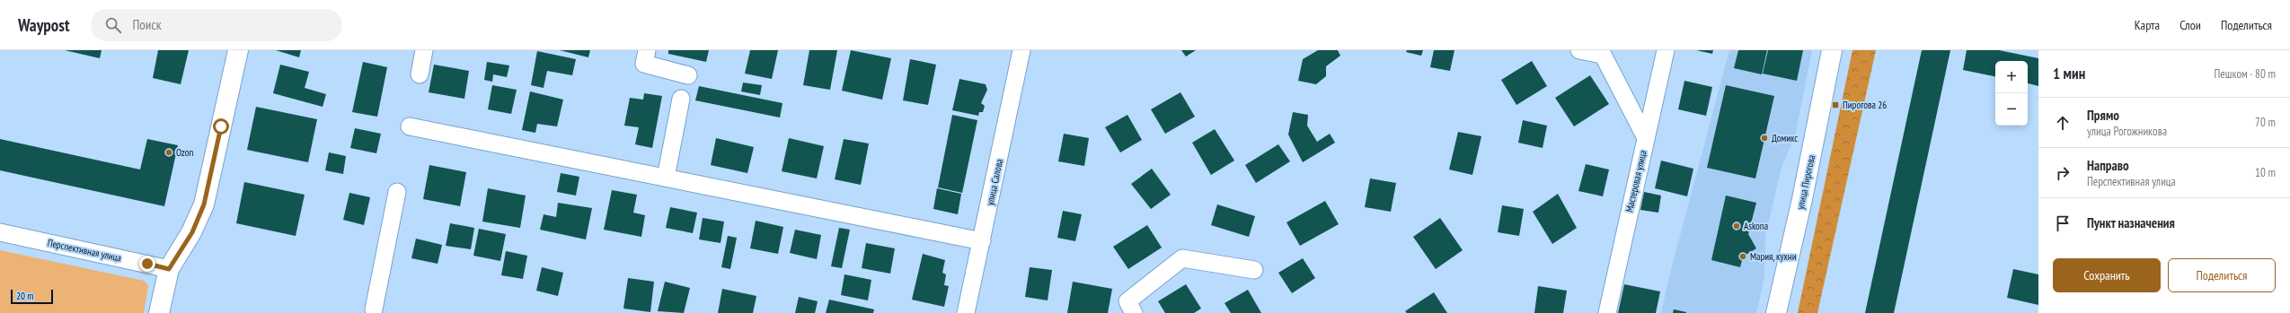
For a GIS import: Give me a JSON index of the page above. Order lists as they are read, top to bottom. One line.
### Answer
{"streets":{"street":["Мастеровая улица","улица Салова","улица Пирогова","Перспективная улица"]},"places":{"transit":["Пирогова 26"],"other":["Домикс","Ozon","Askona","Мария, кухни"]},"scale_bar":"20 m","page":{"header":"Waypost","search":"Поиск","nav":["Карта","Слои","Поделиться"],"heading":["1 мин","Пешком · 80 m"],"map_buttons":["+","−"],"list":[["Прямо","улица Рогожникова","70 m"],["Направо","Перспективная улица","10 m"],"Пункт назначения"],"buttons":["Сохранить","Поделиться"],"scale":"20 m"}}
